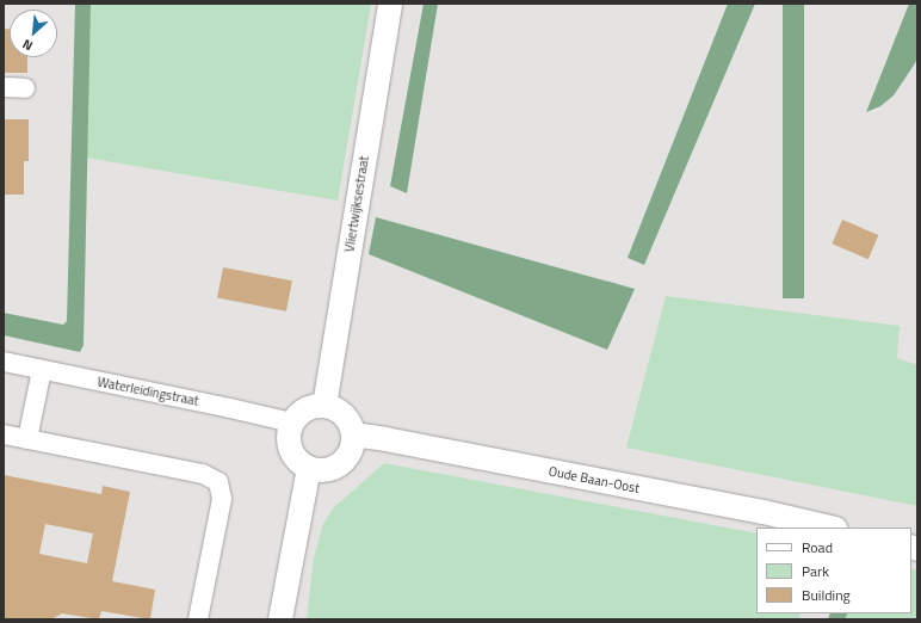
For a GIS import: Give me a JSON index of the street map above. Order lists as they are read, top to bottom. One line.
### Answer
{"streets":{"street":["Vliertwijksestraat","Waterleidingstraat","Oude Baan-Oost"]},"crossings":[["Vliertwijksestraat","Waterleidingstraat"],["Vliertwijksestraat","Oude Baan-Oost"],["Waterleidingstraat","Oude Baan-Oost"]],"legend":["Road","Park","Building"],"north":"bottom left"}
